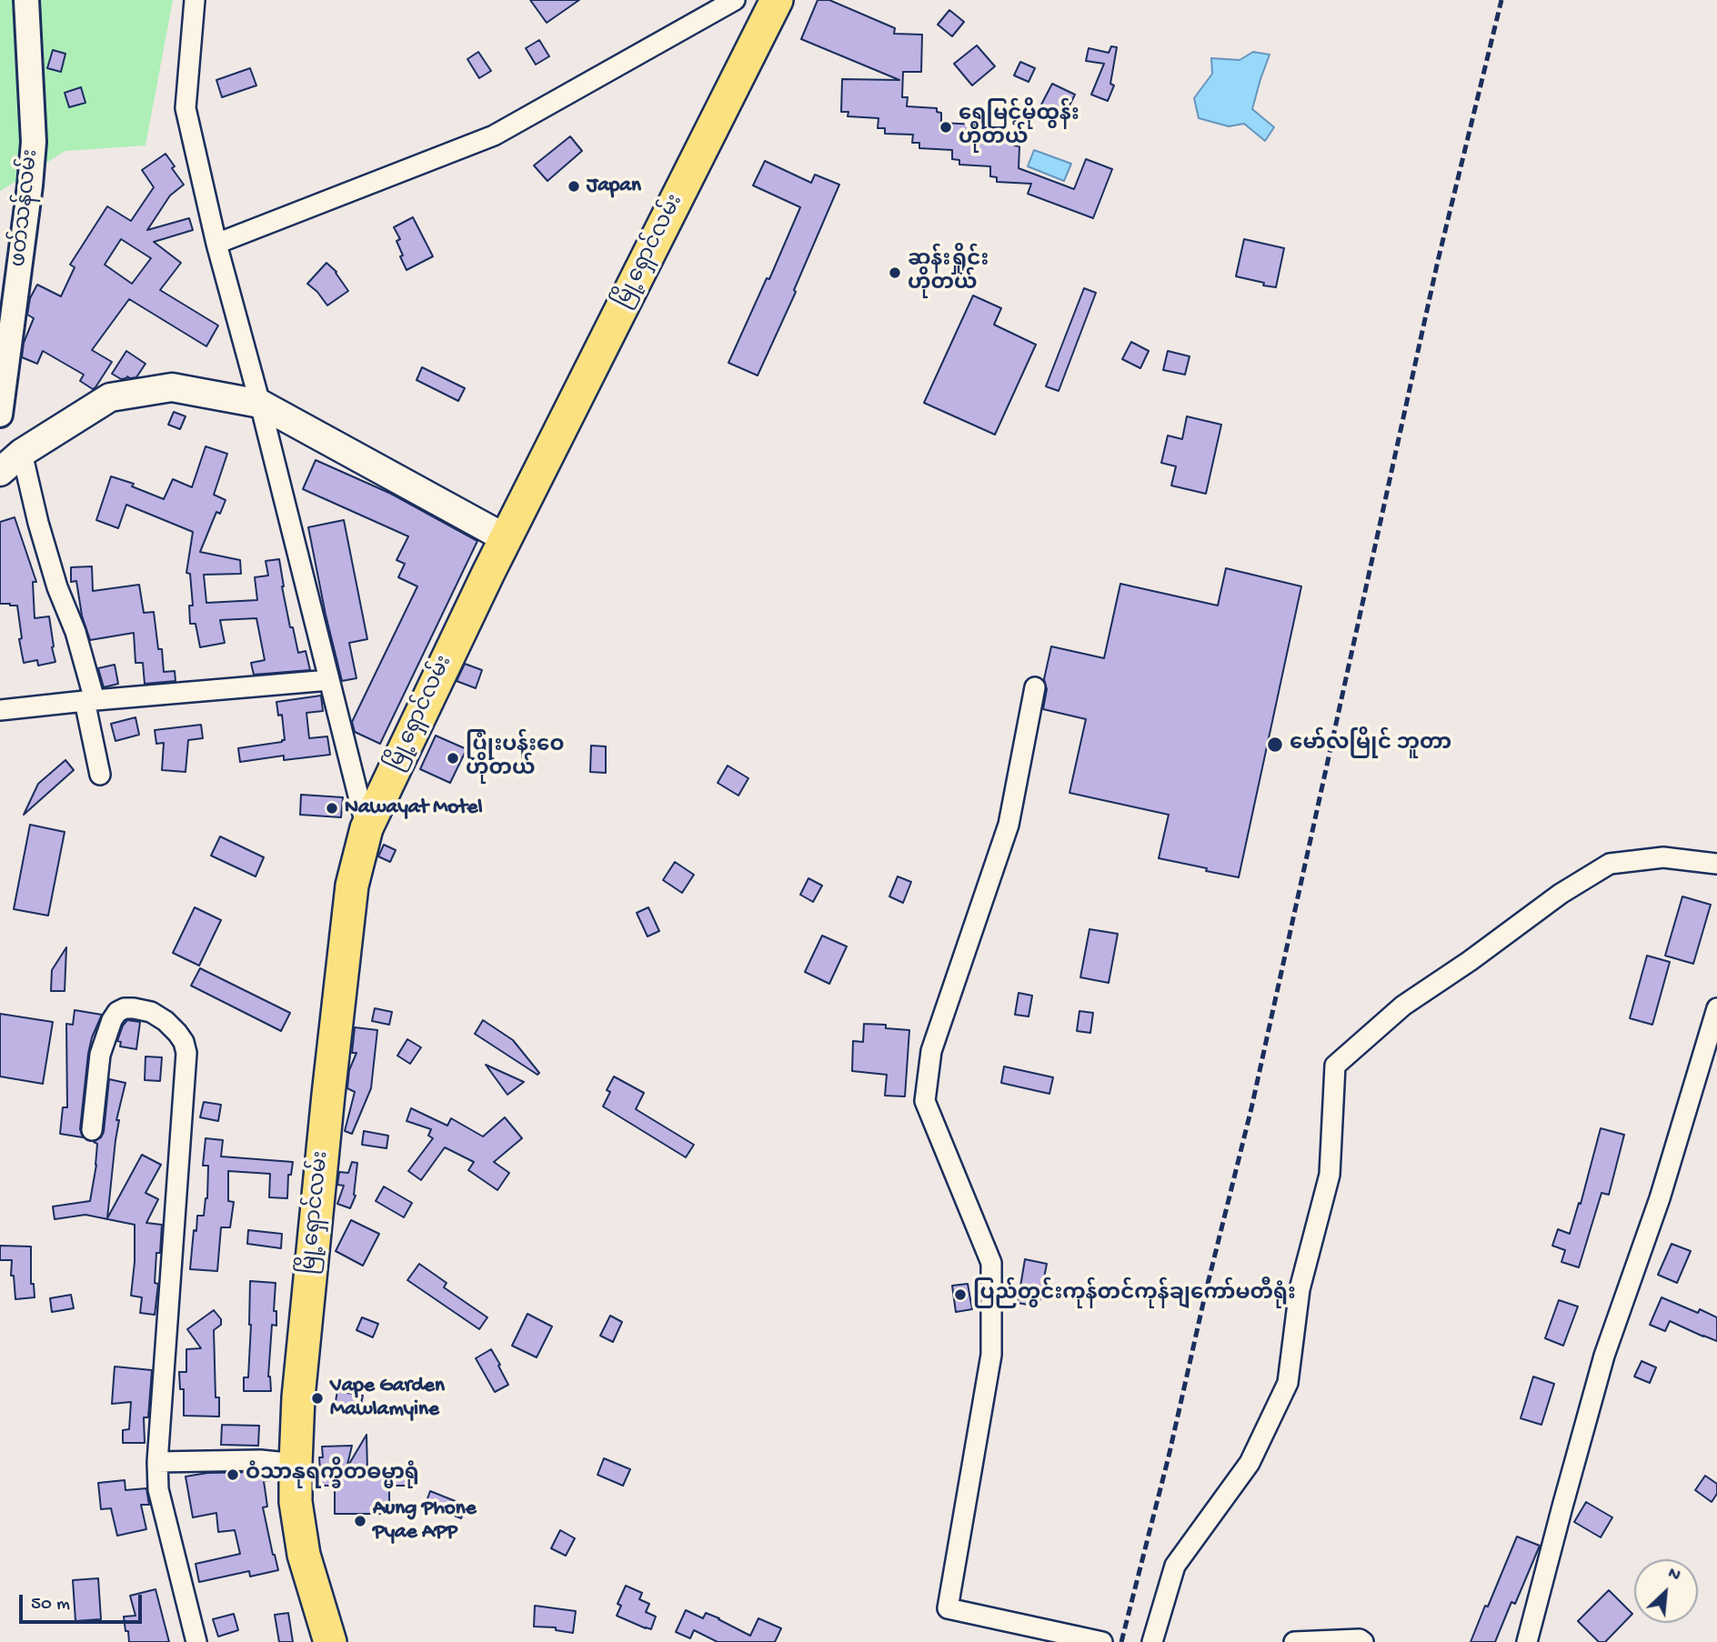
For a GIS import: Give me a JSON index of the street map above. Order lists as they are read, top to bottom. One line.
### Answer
{"streets":{"highway":["မြို့ရှောင်လမ်း"],"street":["ဖတ်သန်လမ်း"]},"places":["ရွှေမြင့်မိုထွန်း ဟိုတယ်","Japan","ဆန်းရှိုင်း ဟိုတယ်","မော်လမြိုင် ဘူတာ","ပြုံးပန်းဝေ ဟိုတယ်","Nawayat Motel","ပြည်တွင်းကုန်တင်ကုန်ချကော်မတီရုံး","Vape Garden Mawlamyine","ဝံသာနုရက္ခိတဓမ္မာရုံ","Aung Phone Pyae APP"],"scale_bar":"50 m","north":"top right"}
